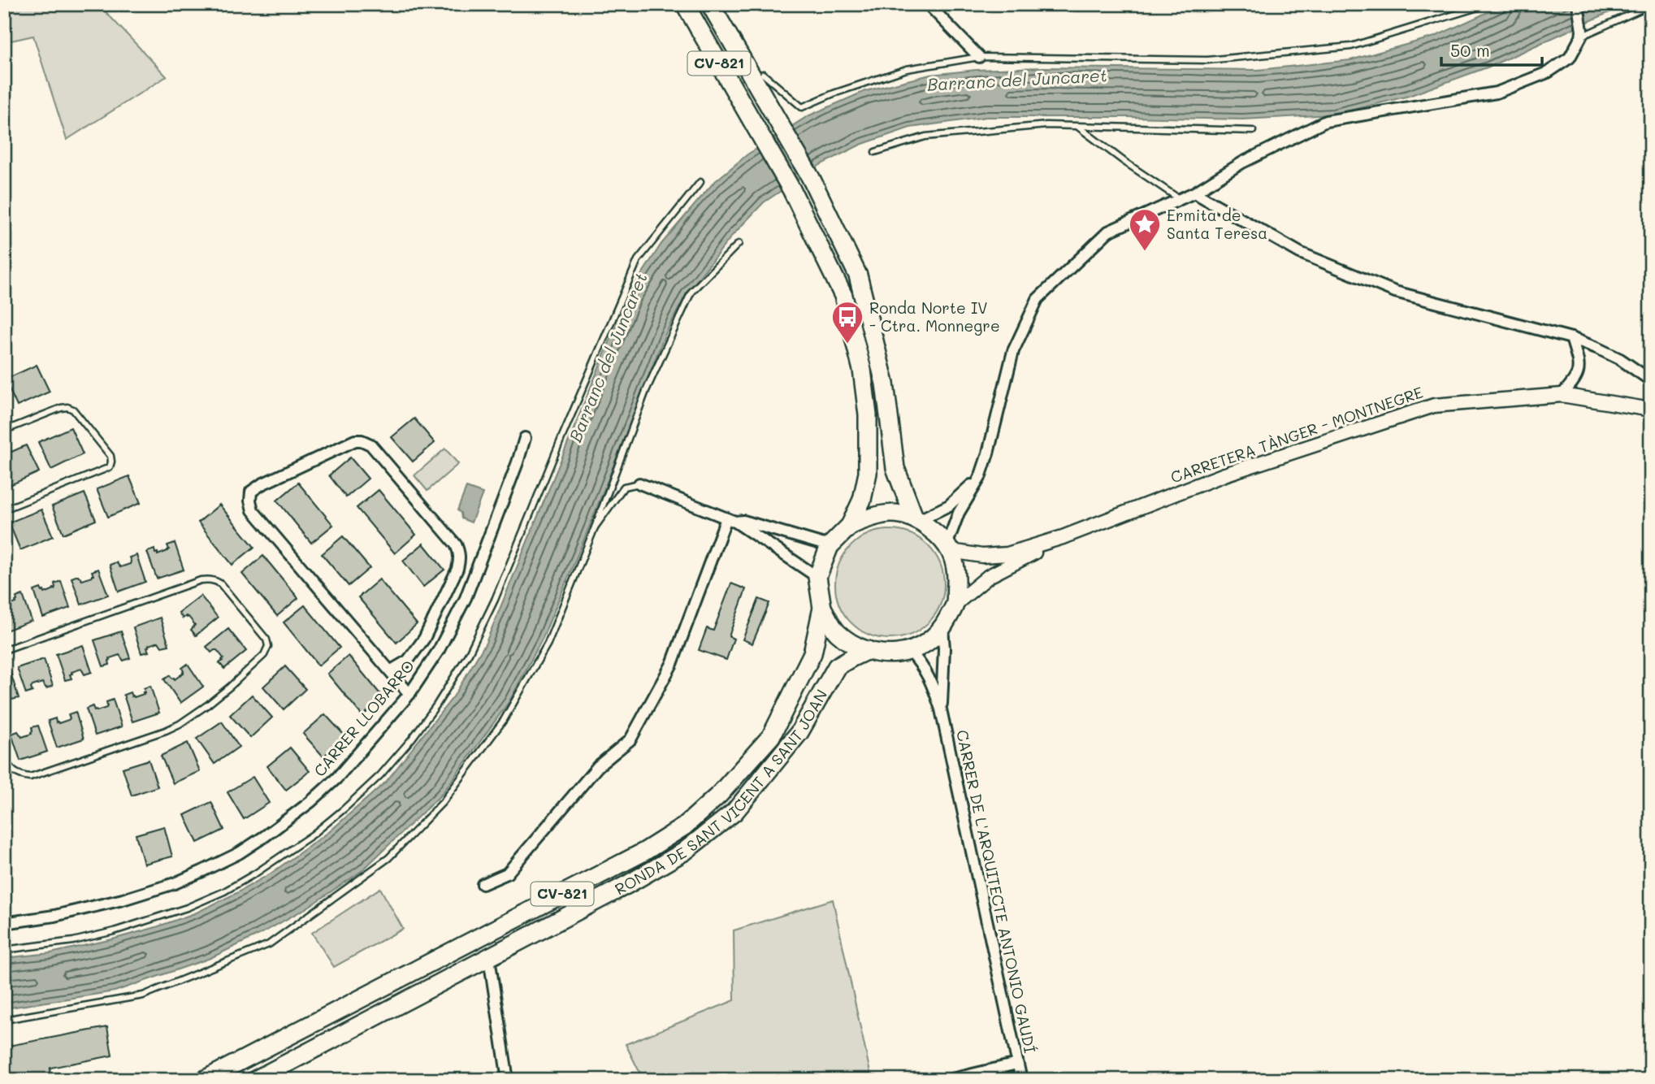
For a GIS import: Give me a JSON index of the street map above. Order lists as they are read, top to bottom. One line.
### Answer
{"streets":{"main road":["CV-821","RONDA DE SANT VICENT A SANT JOAN"],"street":["CARRETERA TÀNGER - MONTNEGRE","CARRER LLOBARRO","CARRER DE L'ARQUITECTE ANTONIO GAUDÍ"]},"crossings":[["CV-821","CARRETERA TÀNGER - MONTNEGRE"],["CV-821","RONDA DE SANT VICENT A SANT JOAN"],["CV-821","CARRER DE L'ARQUITECTE ANTONIO GAUDÍ"],["CARRETERA TÀNGER - MONTNEGRE","RONDA DE SANT VICENT A SANT JOAN"],["CARRETERA TÀNGER - MONTNEGRE","CARRER DE L'ARQUITECTE ANTONIO GAUDÍ"],["RONDA DE SANT VICENT A SANT JOAN","CARRER DE L'ARQUITECTE ANTONIO GAUDÍ"]],"water":["Barranc del Juncaret"],"places":{"place":["Ermita de Santa Teresa"],"bus stop":["Ronda Norte IV - Ctra. Monnegre"]},"scale_bar":"50 m"}
